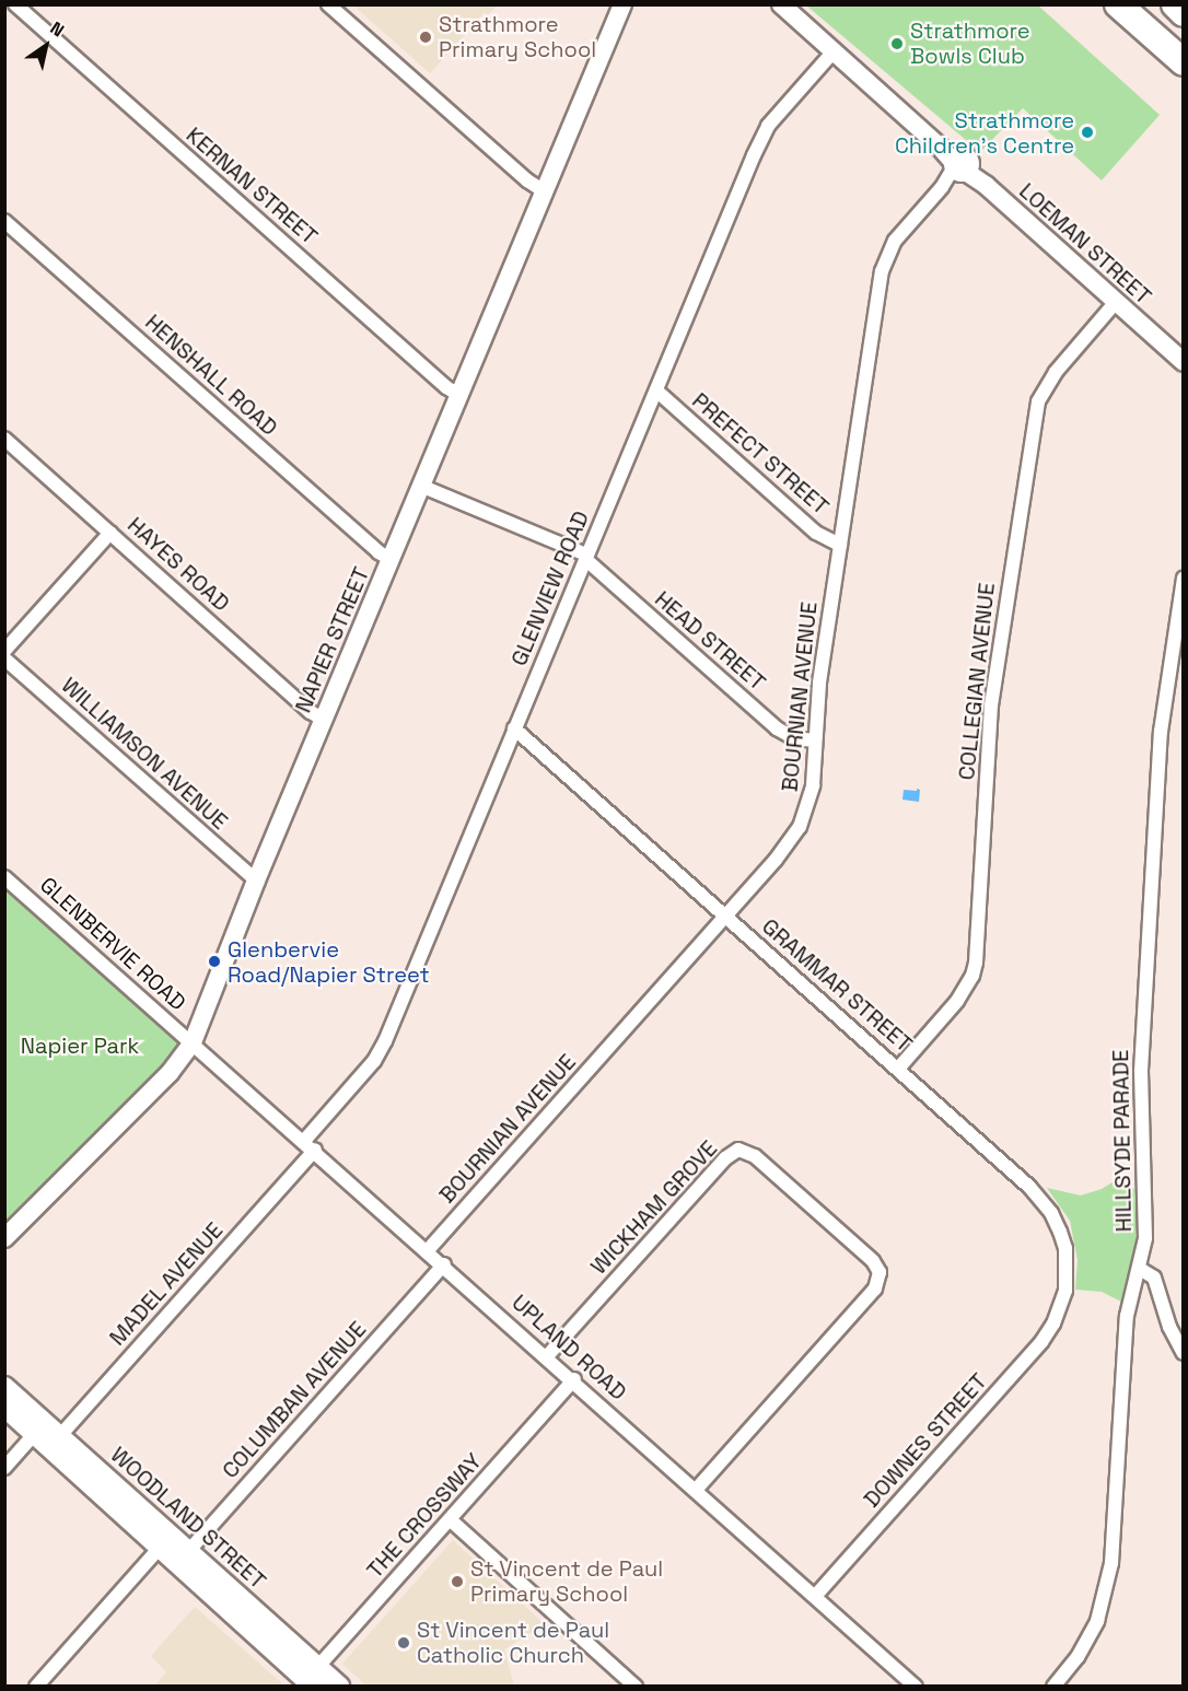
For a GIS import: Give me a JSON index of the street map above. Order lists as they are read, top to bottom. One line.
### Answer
{"streets":{"main road":["WOODLAND STREET"],"street":["KERNAN STREET","LOEMAN STREET","HENSHALL ROAD","PREFECT STREET","HAYES ROAD","GLENVIEW ROAD","NAPIER STREET","HEAD STREET","COLLEGIAN AVENUE","BOURNIAN AVENUE","WILLIAMSON AVENUE","GLENBERVIE ROAD","GRAMMAR STREET","HILLSYDE PARADE","WICKHAM GROVE","MADEL AVENUE","UPLAND ROAD","COLUMBAN AVENUE","DOWNES STREET","THE CROSSWAY"]},"crossings":[["KERNAN STREET","NAPIER STREET"],["LOEMAN STREET","GLENVIEW ROAD"],["LOEMAN STREET","COLLEGIAN AVENUE"],["LOEMAN STREET","BOURNIAN AVENUE"],["HENSHALL ROAD","NAPIER STREET"],["PREFECT STREET","GLENVIEW ROAD"],["PREFECT STREET","BOURNIAN AVENUE"],["HAYES ROAD","NAPIER STREET"],["GLENVIEW ROAD","HEAD STREET"],["GLENVIEW ROAD","GRAMMAR STREET"],["GLENVIEW ROAD","MADEL AVENUE"],["GLENVIEW ROAD","UPLAND ROAD"],["NAPIER STREET","HEAD STREET"],["NAPIER STREET","WILLIAMSON AVENUE"],["NAPIER STREET","GLENBERVIE ROAD"],["NAPIER STREET","UPLAND ROAD"],["HEAD STREET","BOURNIAN AVENUE"],["COLLEGIAN AVENUE","GRAMMAR STREET"],["BOURNIAN AVENUE","GRAMMAR STREET"],["BOURNIAN AVENUE","UPLAND ROAD"],["GLENBERVIE ROAD","UPLAND ROAD"],["GRAMMAR STREET","DOWNES STREET"],["WICKHAM GROVE","UPLAND ROAD"],["MADEL AVENUE","UPLAND ROAD"],["MADEL AVENUE","WOODLAND STREET"],["UPLAND ROAD","COLUMBAN AVENUE"],["UPLAND ROAD","DOWNES STREET"],["UPLAND ROAD","THE CROSSWAY"],["COLUMBAN AVENUE","WOODLAND STREET"],["THE CROSSWAY","WOODLAND STREET"]],"parks":["Napier Park"],"places":["Strathmore Primary School","Strathmore Bowls Club","Strathmore Children's Centre","Glenbervie Road/Napier Street","St Vincent de Paul Primary School","St Vincent de Paul Catholic Church"],"north":"top right"}
